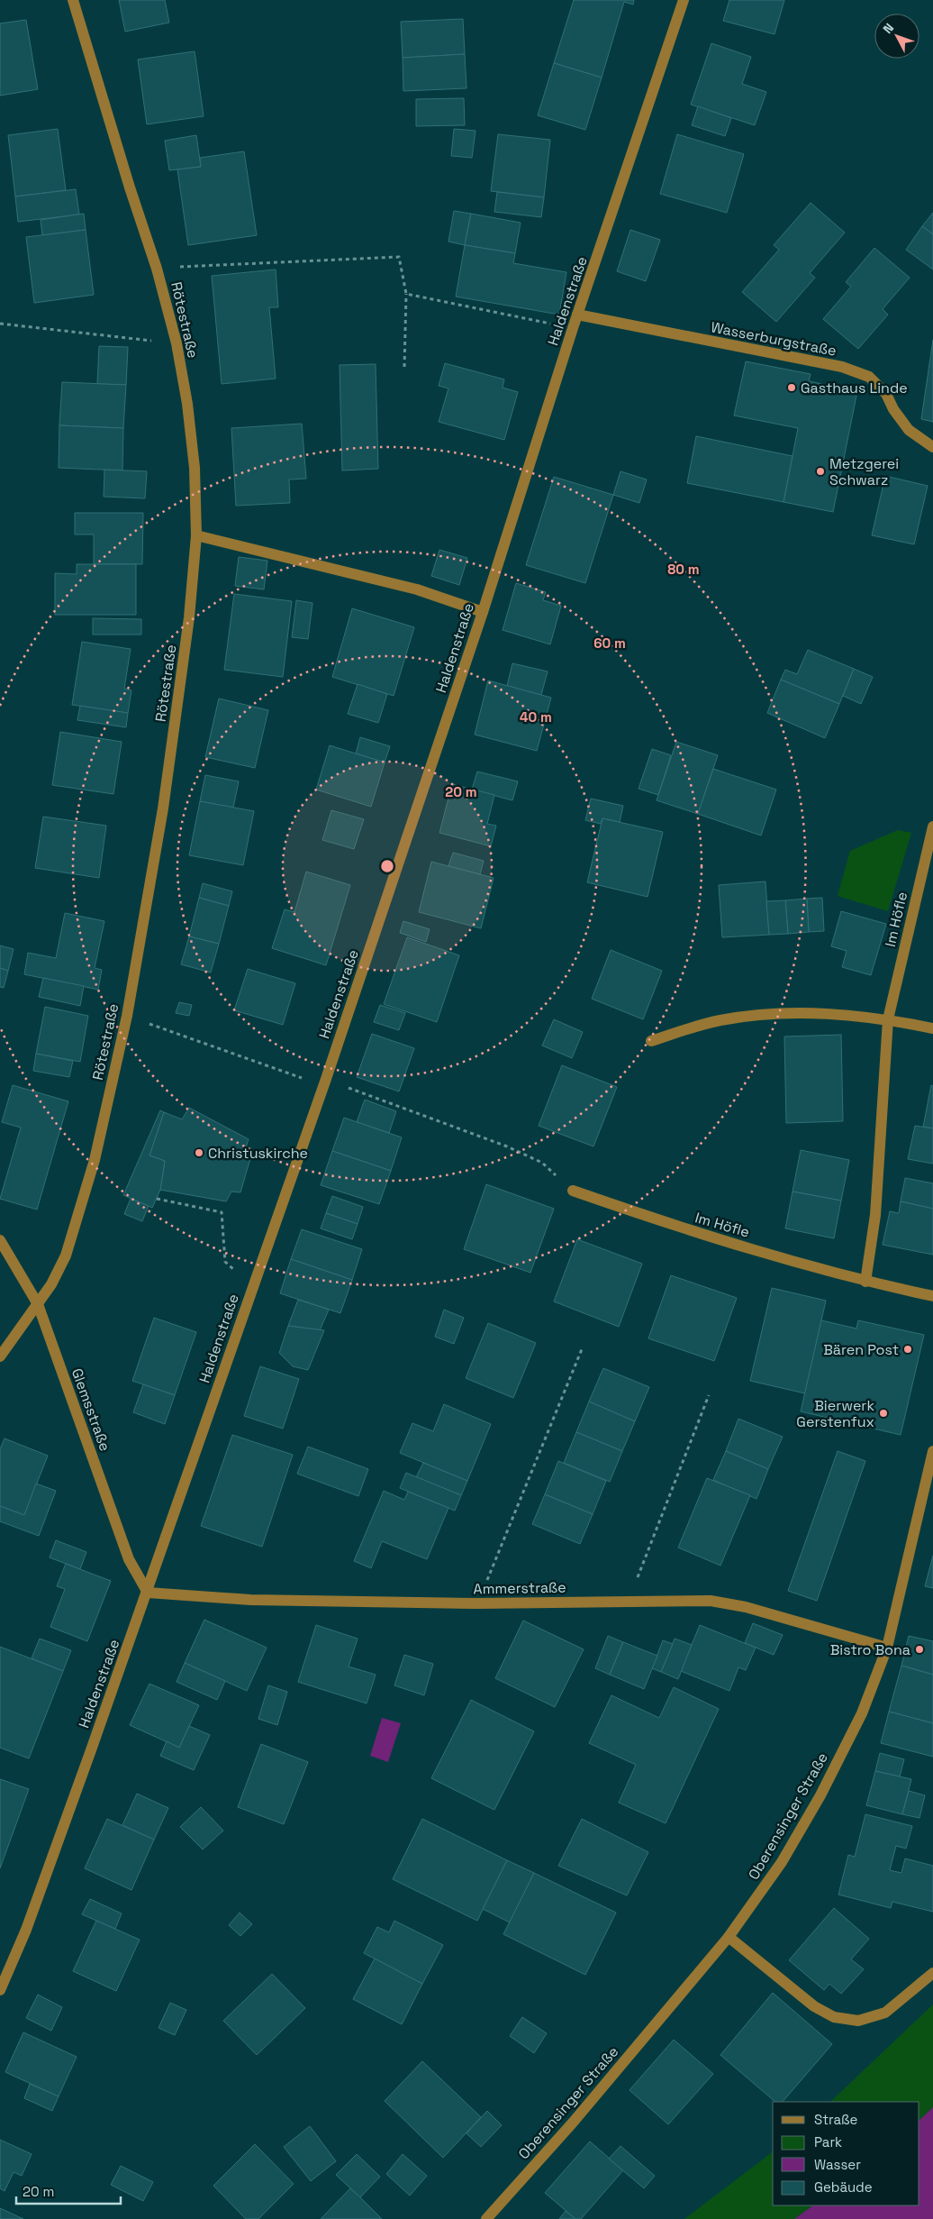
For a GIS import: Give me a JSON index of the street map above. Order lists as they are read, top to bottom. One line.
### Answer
{"streets":{"street":["Haldenstraße","Rötestraße","Wasserburgstraße","Im Höfle","Glemsstraße","Ammerstraße","Oberensinger Straße"]},"crossings":[["Haldenstraße","Wasserburgstraße"],["Haldenstraße","Glemsstraße"],["Haldenstraße","Ammerstraße"],["Rötestraße","Glemsstraße"],["Glemsstraße","Ammerstraße"],["Ammerstraße","Oberensinger Straße"]],"places":["Gasthaus Linde","Metzgerei Schwarz","Christuskirche","Bären Post","Bierwerk Gerstenfux","Bistro Bona"],"legend":["Straße","Park","Wasser","Gebäude"],"scale_bar":"20 m","north":"top left","rings":["80 m","60 m","40 m","20 m"]}
